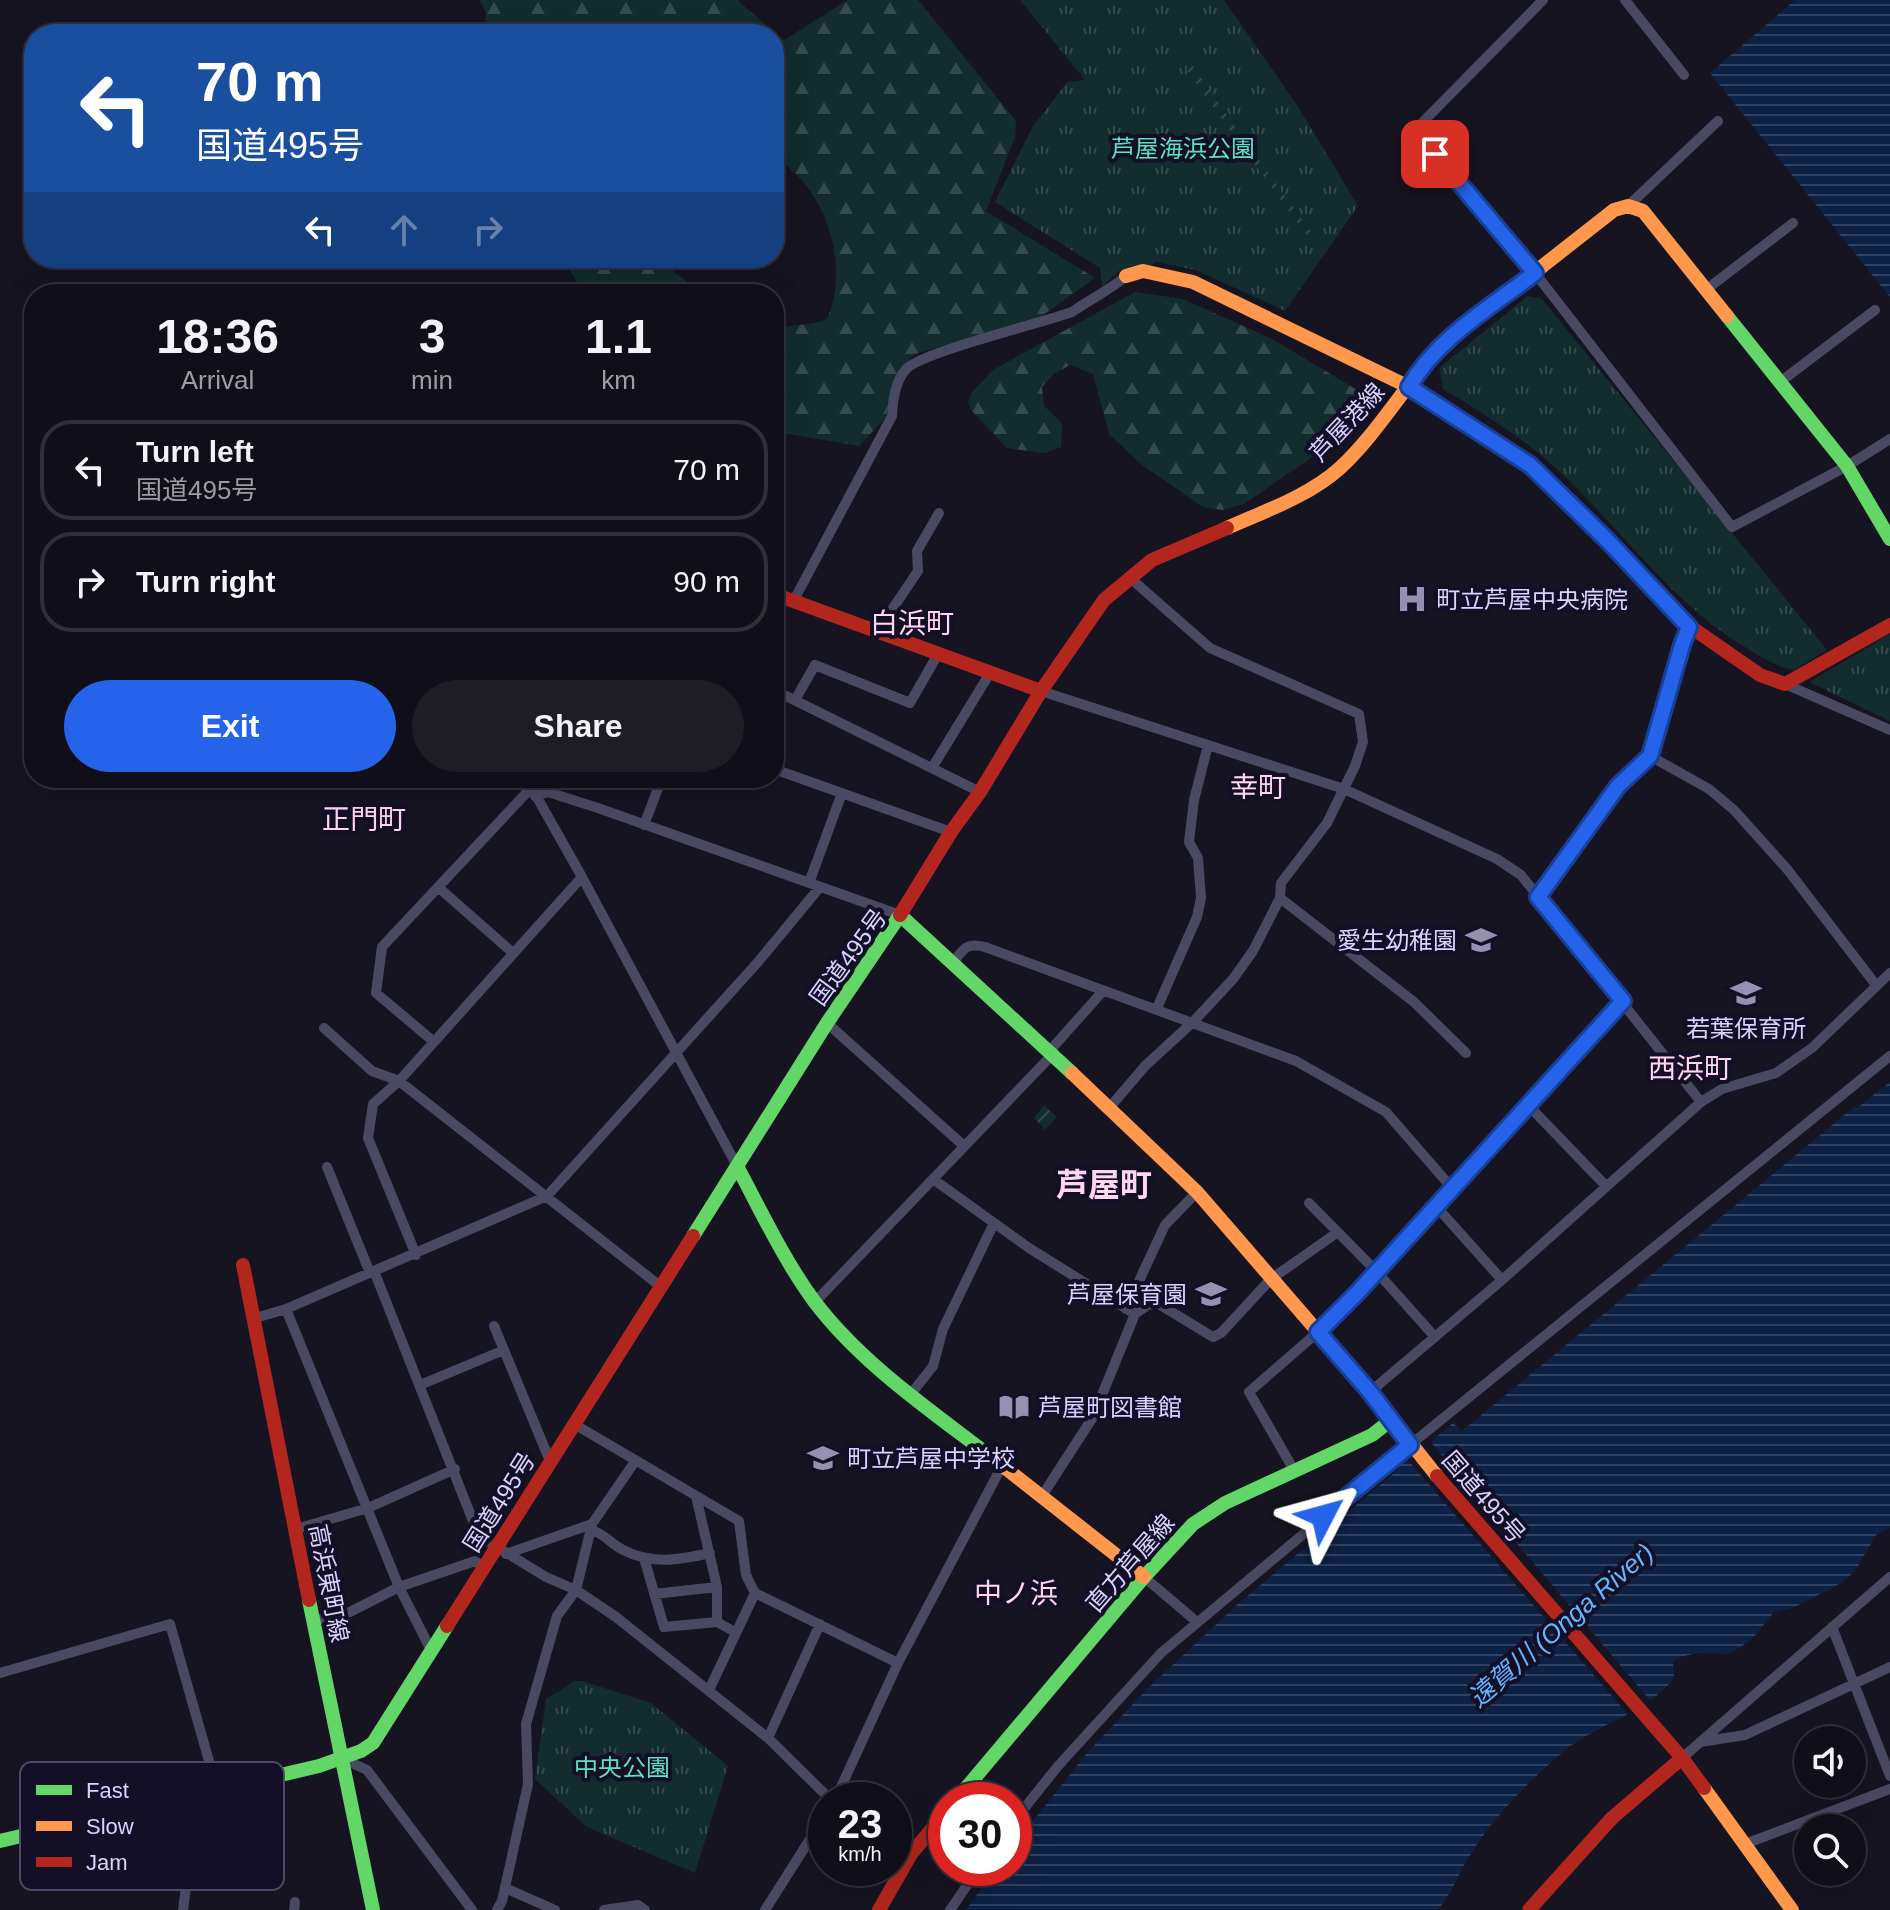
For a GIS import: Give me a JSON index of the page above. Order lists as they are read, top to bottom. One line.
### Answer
{"streets":{"main road":["芦屋港線","国道495号","直方芦屋線","高浜東町線"]},"crossings":[["芦屋港線","国道495号"],["国道495号","直方芦屋線"],["国道495号","高浜東町線"]],"districts":["白浜町","幸町","正門町","西浜町","芦屋町","中ノ浜"],"water":["遠賀川 (Onga River)"],"parks":["芦屋海浜公園","中央公園"],"places":{"hospital":["町立芦屋中央病院"],"school or university":["愛生幼稚園","若葉保育所","芦屋保育園","町立芦屋中学校"],"library":["芦屋町図書館"]},"legend":["Fast","Slow","Jam"],"page":{"turn":["70 m","国道495号"],"eta":["18:36","Arrival","3","min","1.1","km"],"list":[{"name":"Turn left","note":"国道495号","value":"70 m"},{"name":"Turn right","value":"90 m"}],"buttons":["Exit","Share"],"speed":"23 km/h","limit":"30"}}
